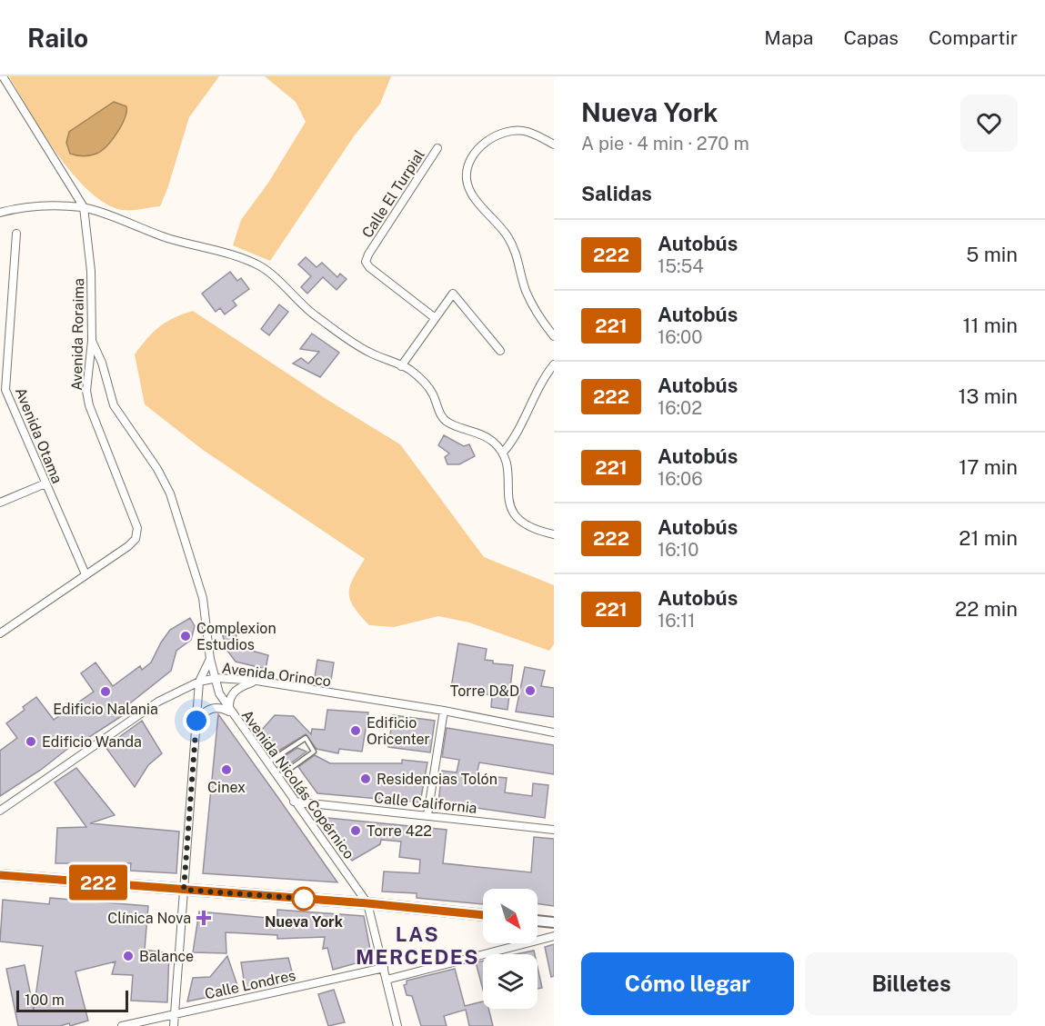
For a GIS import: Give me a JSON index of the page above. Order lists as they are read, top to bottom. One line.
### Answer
{"streets":{"street":["Calle El Turpial","Avenida Roraima","Avenida Otama","Avenida Orinoco","Avenida Nicolás Copérnico","Calle California","Calle Londres"]},"crossings":[["Avenida Roraima","Avenida Otama"],["Avenida Roraima","Avenida Nicolás Copérnico"],["Avenida Orinoco","Avenida Nicolás Copérnico"],["Avenida Nicolás Copérnico","Calle California"]],"districts":["LAS MERCEDES"],"places":{"other":["Complexion Estudios","Torre D&D","Edificio Nalania","Edificio Oricenter","Edificio Wanda","Cinex","Residencias Tolón","Torre 422","Nueva York","Balance"],"health":["Clínica Nova"]},"lines":["bus line 222"],"scale_bar":"100 m","north":"bottom right","page":{"header":"Railo","nav":["Mapa","Capas","Compartir"],"on_map":"222","heading":[["Nueva York","A pie · 4 min · 270 m"],"Salidas"],"list":[{"mark":"222","name":"Autobús","note":"15:54","value":"5 min"},{"mark":"221","name":"Autobús","note":"16:00","value":"11 min"},{"mark":"222","name":"Autobús","note":"16:02","value":"13 min"},{"mark":"221","name":"Autobús","note":"16:06","value":"17 min"},{"mark":"222","name":"Autobús","note":"16:10","value":"21 min"},{"mark":"221","name":"Autobús","note":"16:11","value":"22 min"}],"buttons":["Cómo llegar","Billetes"],"scale":"100 m"}}
